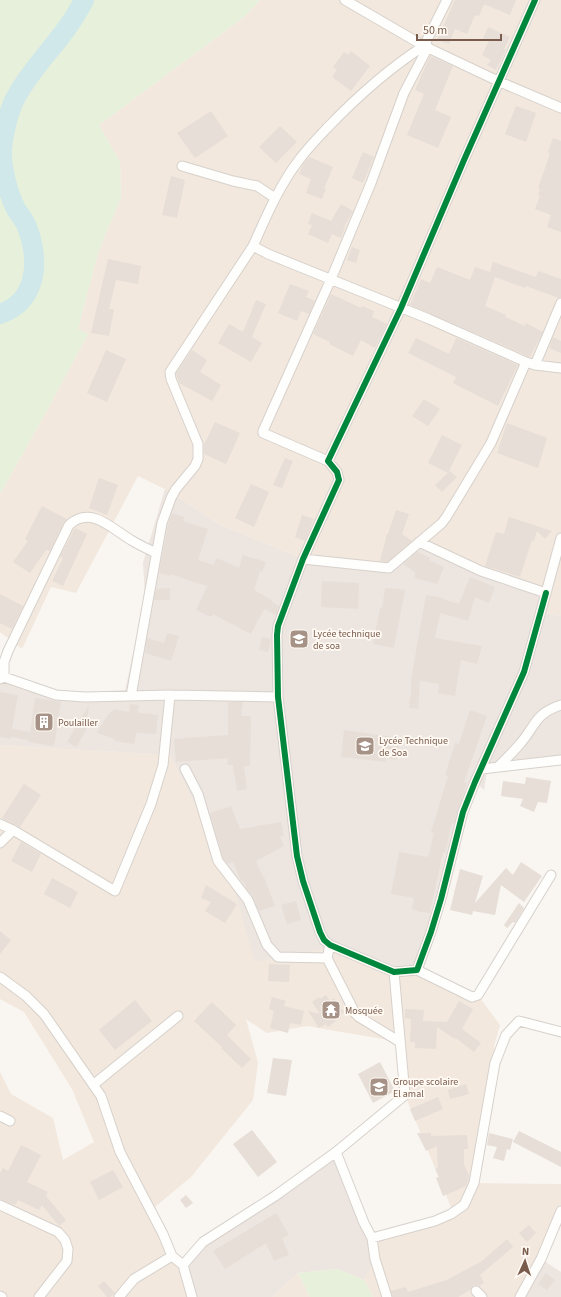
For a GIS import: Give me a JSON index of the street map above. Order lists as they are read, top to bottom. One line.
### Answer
{"places":{"school or university":["Lycée technique de soa","Lycée Technique de Soa","Groupe scolaire El amal"],"building":["Poulailler"],"temple":["Mosquée"]},"scale_bar":"50 m","north":"top"}
